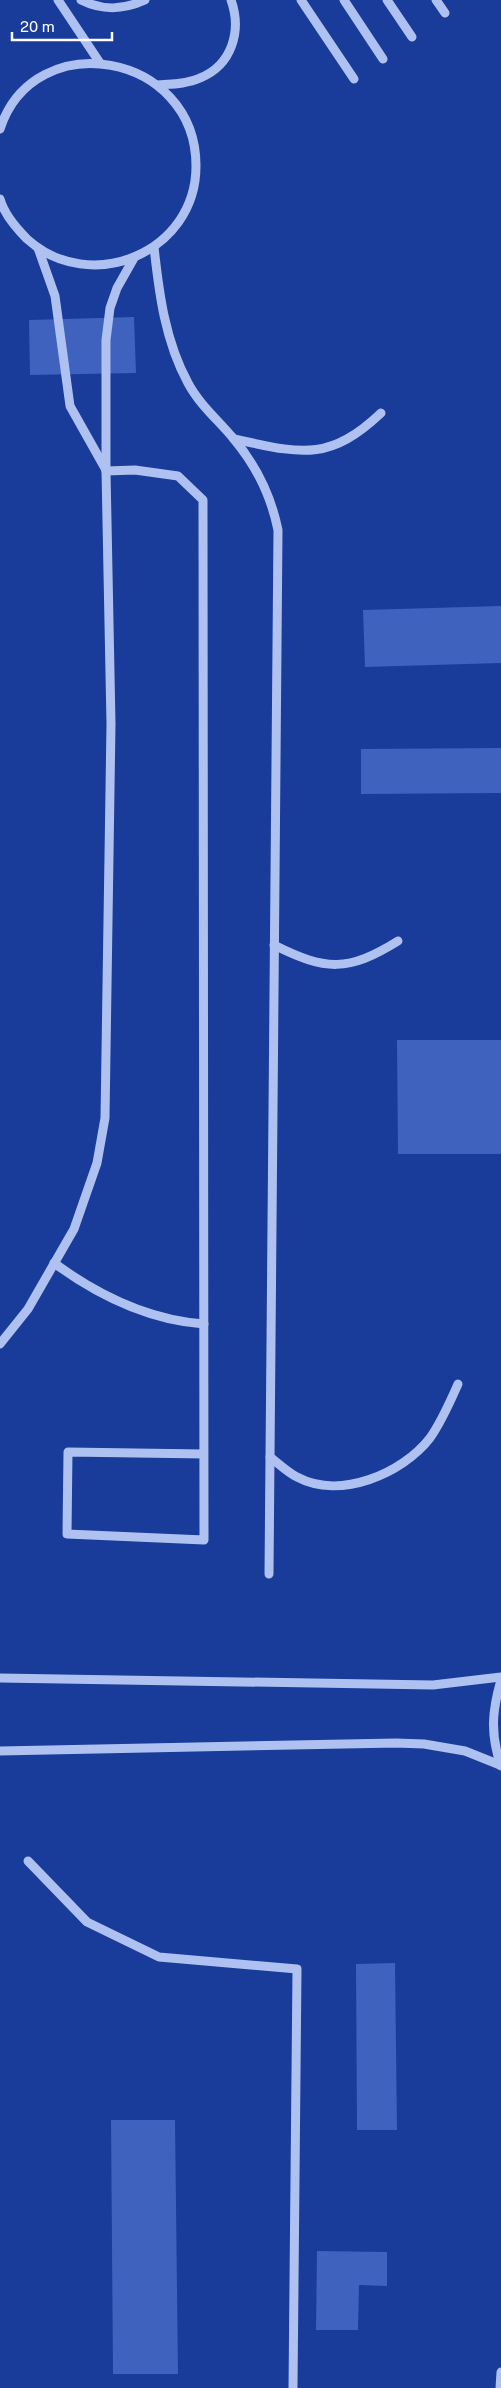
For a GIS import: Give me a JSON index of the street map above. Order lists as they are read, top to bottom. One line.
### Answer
{"scale_bar":"20 m"}
